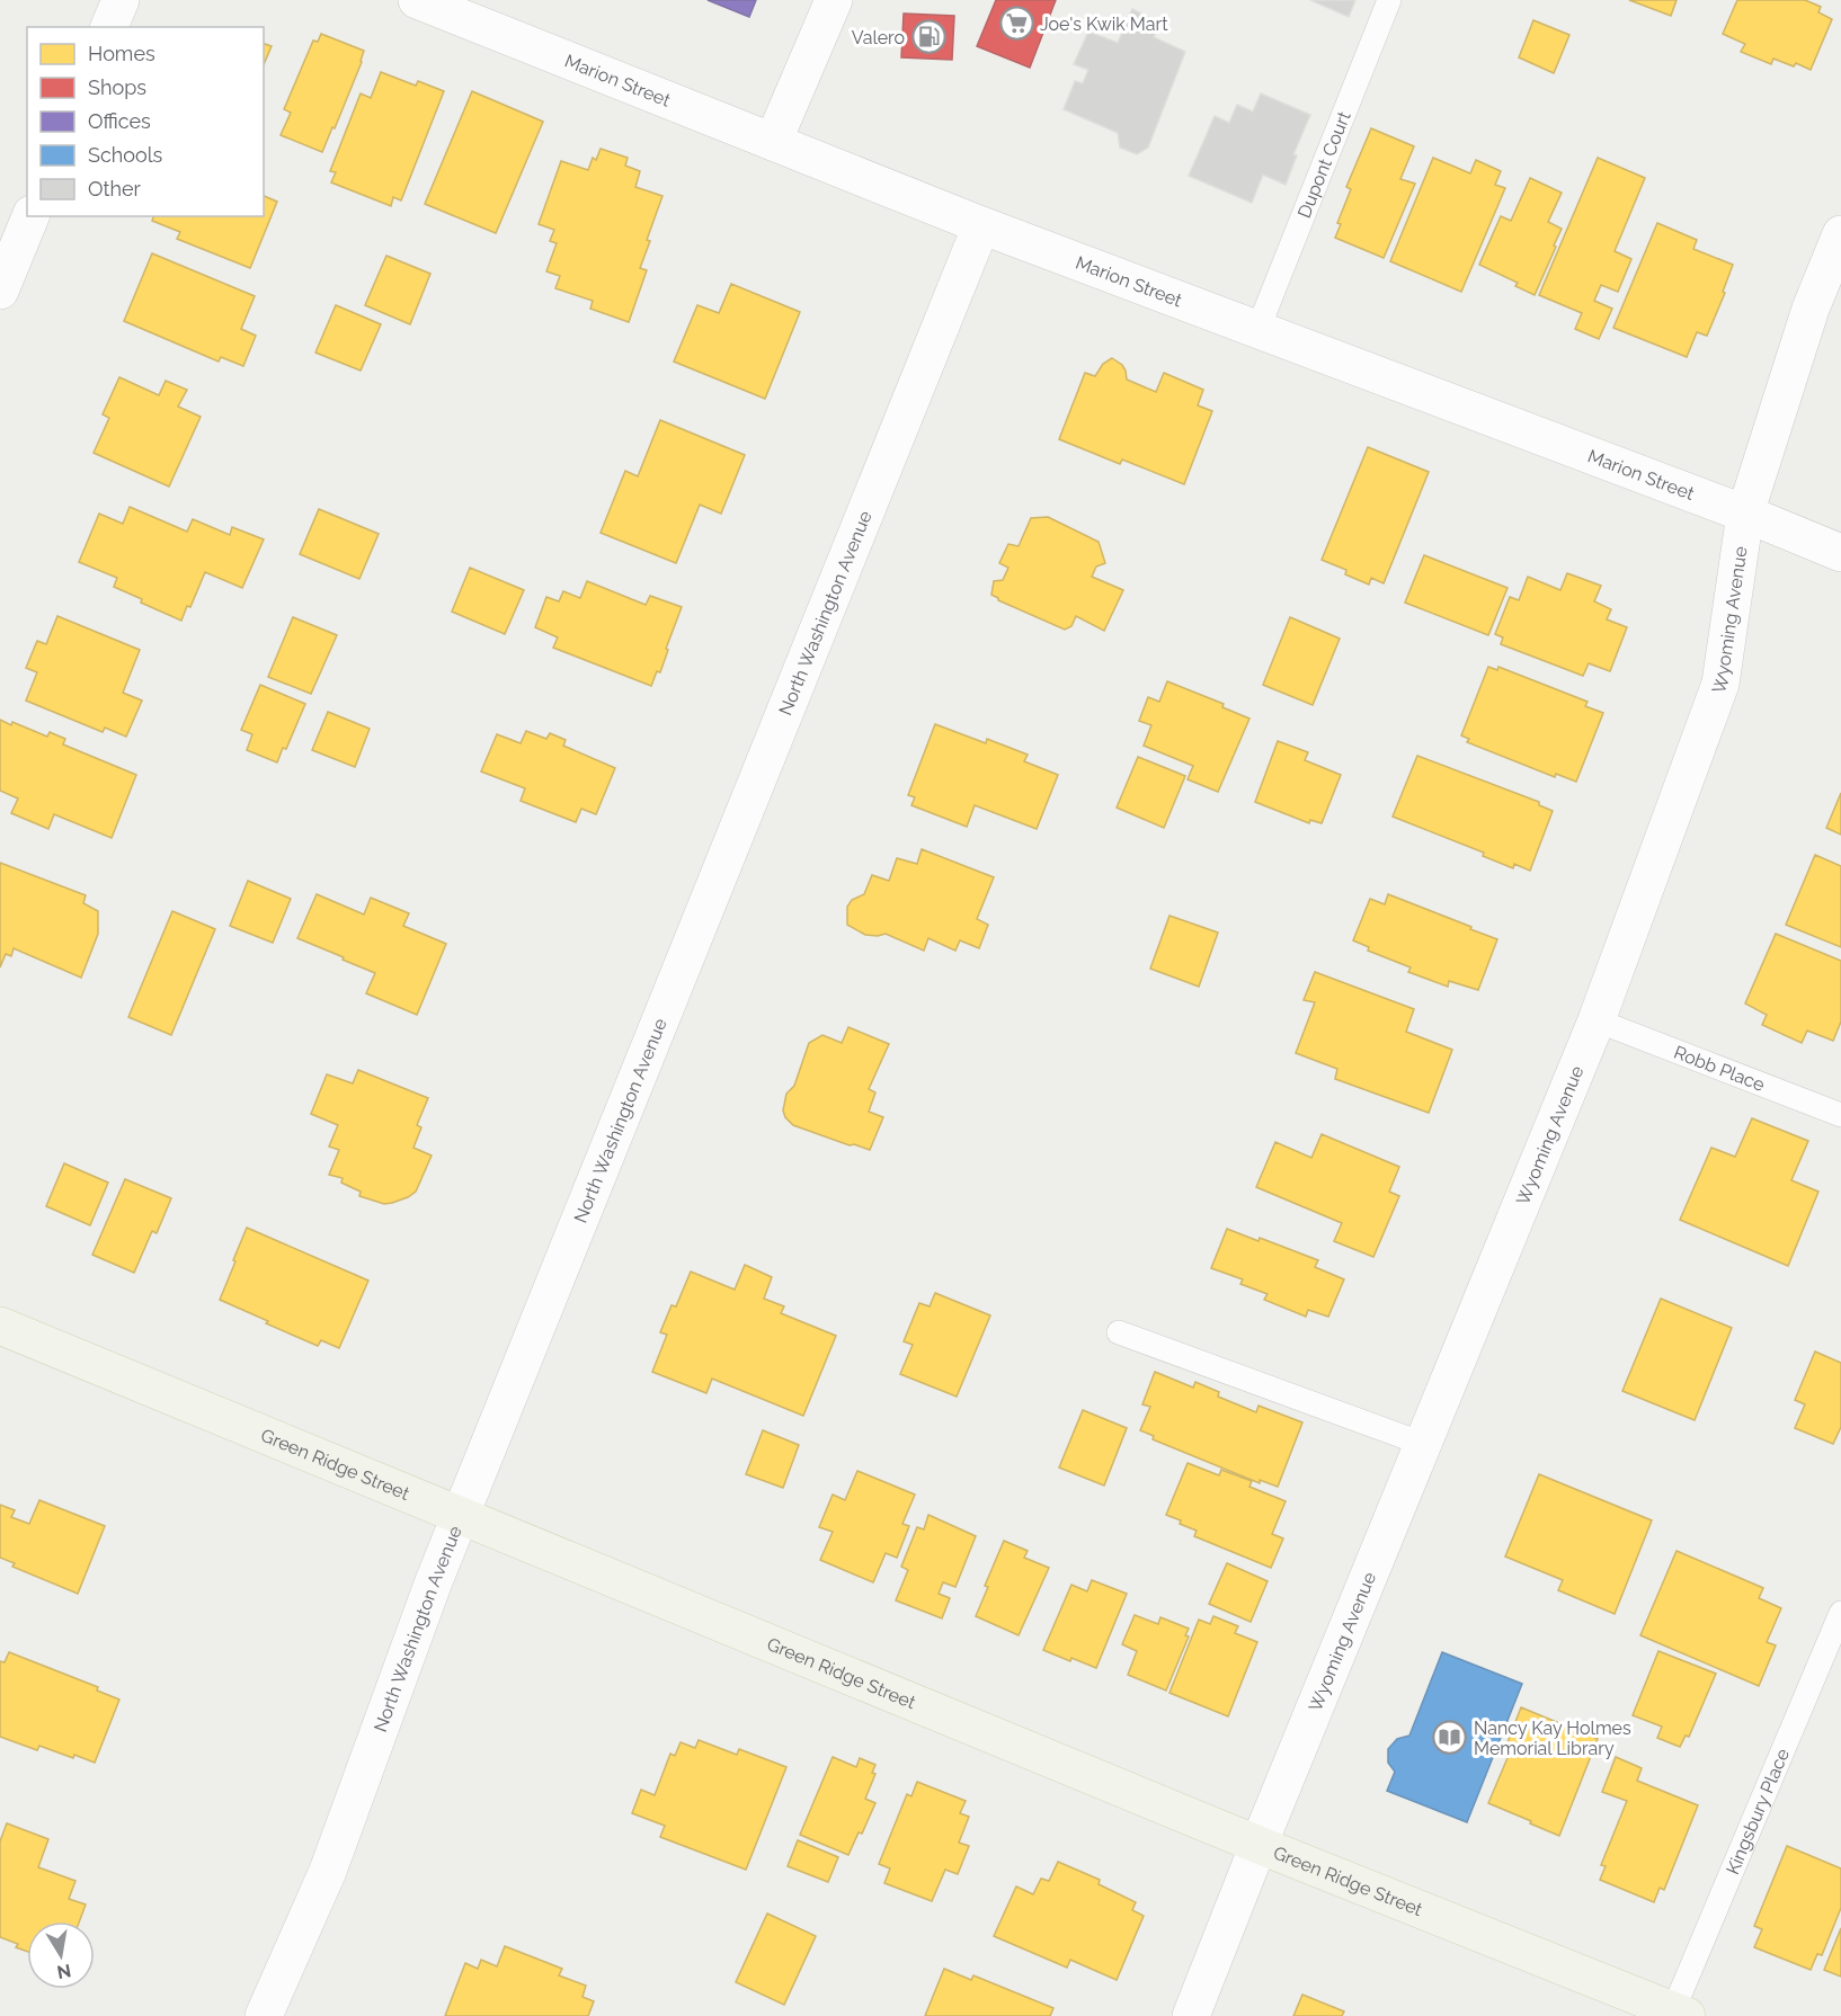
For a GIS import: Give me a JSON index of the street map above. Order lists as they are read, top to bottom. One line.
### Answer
{"streets":{"main road":["Green Ridge Street"],"street":["Marion Street","North Washington Avenue","Wyoming Avenue"],"lane":["Dupont Court","Robb Place","Kingsbury Place"]},"crossings":[["Marion Street","Dupont Court"],["Marion Street","North Washington Avenue"],["Marion Street","Wyoming Avenue"],["North Washington Avenue","Green Ridge Street"],["Wyoming Avenue","Robb Place"],["Wyoming Avenue","Green Ridge Street"],["Green Ridge Street","Kingsbury Place"]],"places":{"supermarket":["Joe's Kwik Mart"],"fuel station":["Valero"],"library":["Nancy Kay Holmes Memorial Library"]},"legend":["Homes","Shops","Offices","Schools","Other"],"north":"bottom"}
